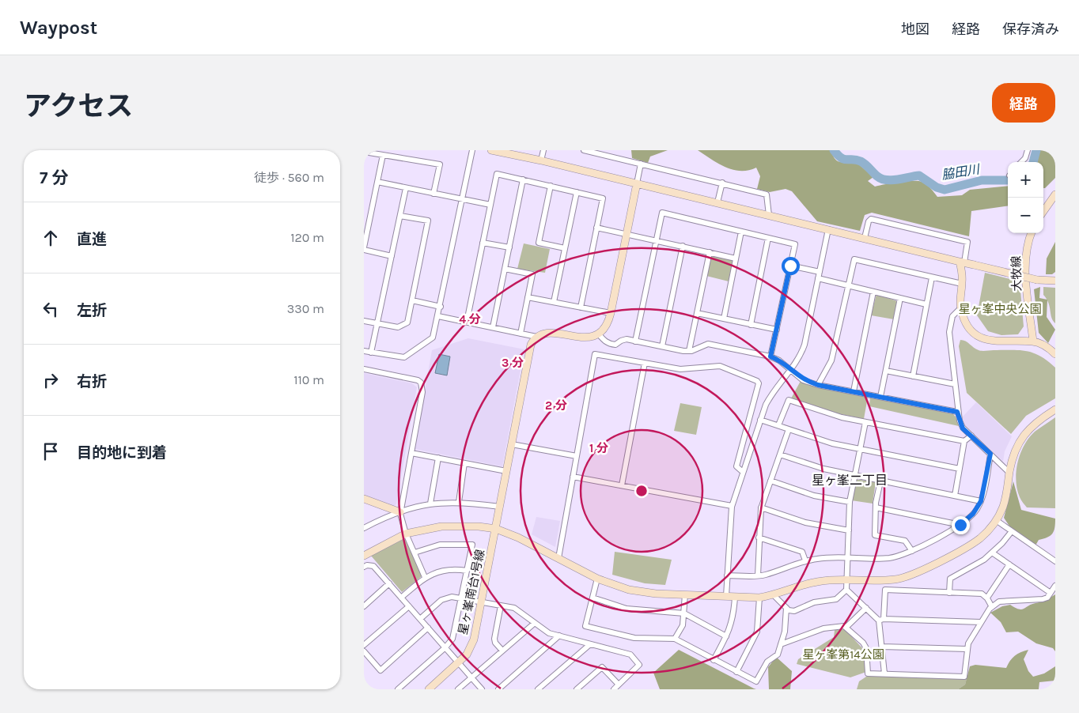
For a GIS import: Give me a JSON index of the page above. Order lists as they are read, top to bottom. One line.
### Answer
{"streets":{"street":["大牧線","星ヶ峯南台1号線"]},"districts":["星ヶ峯二丁目"],"water":["脇田川"],"parks":["星ヶ峯中央公園","星ヶ峯第14公園"],"page":{"header":"Waypost","nav":["地図","経路","保存済み"],"title":"アクセス","buttons":"経路","heading":["7 分","徒歩 · 560 m"],"map_buttons":["+","−"],"list":[["直進","120 m"],["左折","330 m"],["右折","110 m"],"目的地に到着"]},"rings":["4 分","3 分","2 分","1 分"]}
